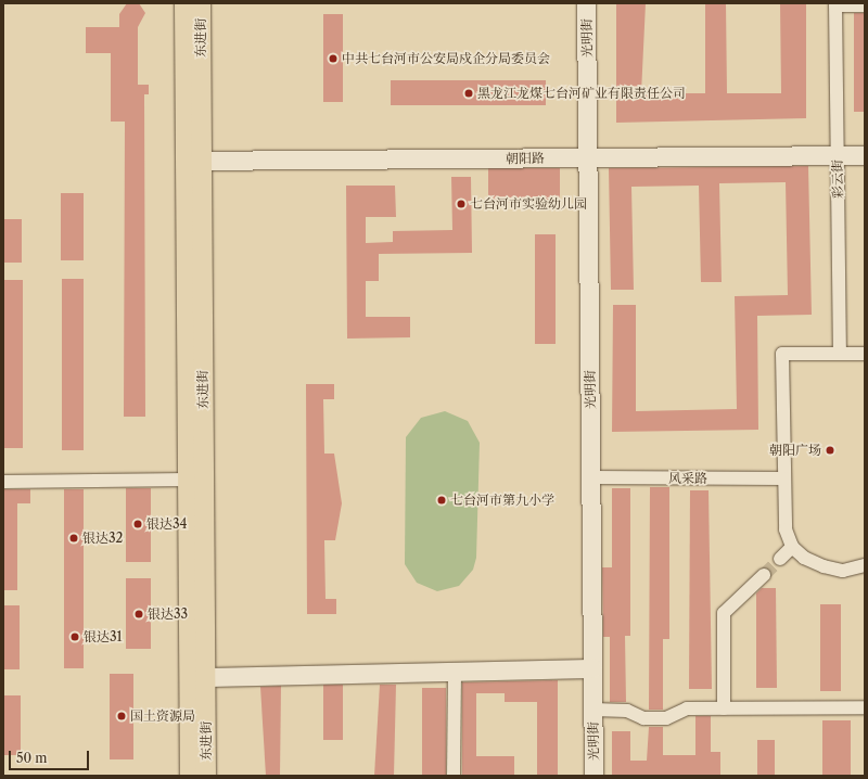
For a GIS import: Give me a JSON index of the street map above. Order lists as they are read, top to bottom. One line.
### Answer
{"streets":{"main road":["东进街"],"street":["光明街","朝阳路","彩云街","风采路"]},"crossings":[["东进街","朝阳路"],["光明街","朝阳路"],["光明街","风采路"],["朝阳路","彩云街"]],"places":["中共七台河市公安局戍企分局委员会","黑龙江龙煤七台河矿业有限责任公司","七台河市实验幼儿园","朝阳广场","七台河市第九小学","银达34","银达32","银达33","银达31","国土资源局"],"scale_bar":"50 m"}
